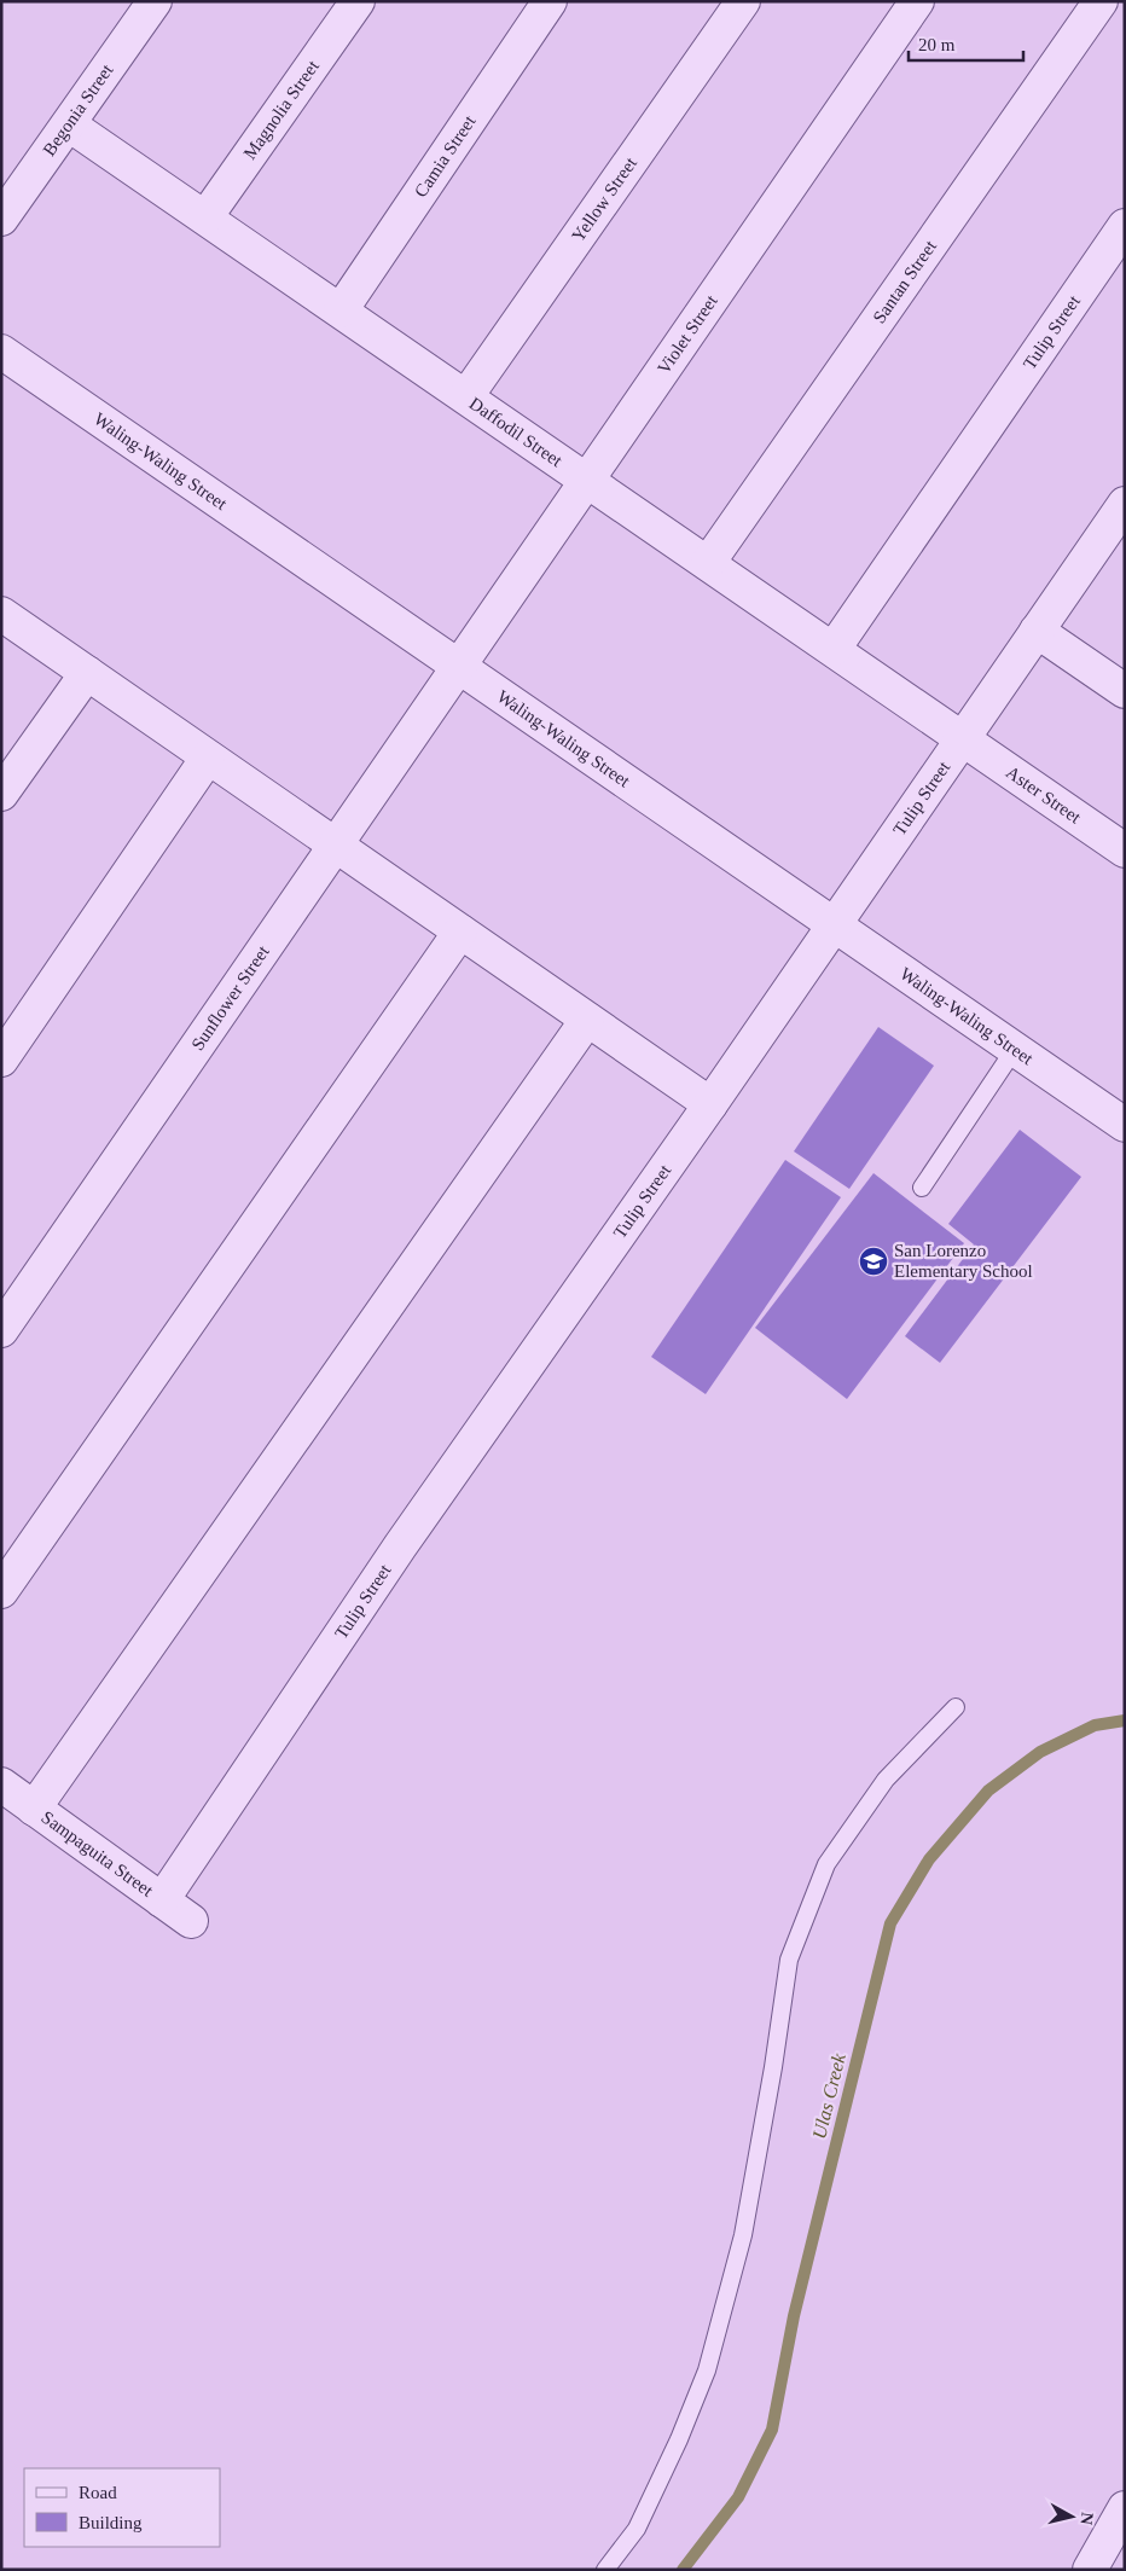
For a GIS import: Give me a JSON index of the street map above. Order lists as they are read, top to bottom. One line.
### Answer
{"streets":{"street":["Begonia Street","Magnolia Street","Camia Street","Yellow Street","Santan Street","Violet Street","Tulip Street","Daffodil Street","Waling-Waling Street","Aster Street","Sunflower Street","Sampaguita Street"]},"crossings":[["Begonia Street","Daffodil Street"],["Magnolia Street","Daffodil Street"],["Camia Street","Daffodil Street"],["Yellow Street","Daffodil Street"],["Santan Street","Daffodil Street"],["Violet Street","Daffodil Street"],["Violet Street","Waling-Waling Street"],["Violet Street","Sunflower Street"],["Tulip Street","Daffodil Street"],["Tulip Street","Waling-Waling Street"],["Tulip Street","Aster Street"],["Tulip Street","Sampaguita Street"],["Daffodil Street","Aster Street"],["Waling-Waling Street","Sunflower Street"]],"water":["Ulas Creek"],"places":{"school or university":["San Lorenzo Elementary School"]},"legend":["Road","Building"],"scale_bar":"20 m","north":"right"}
